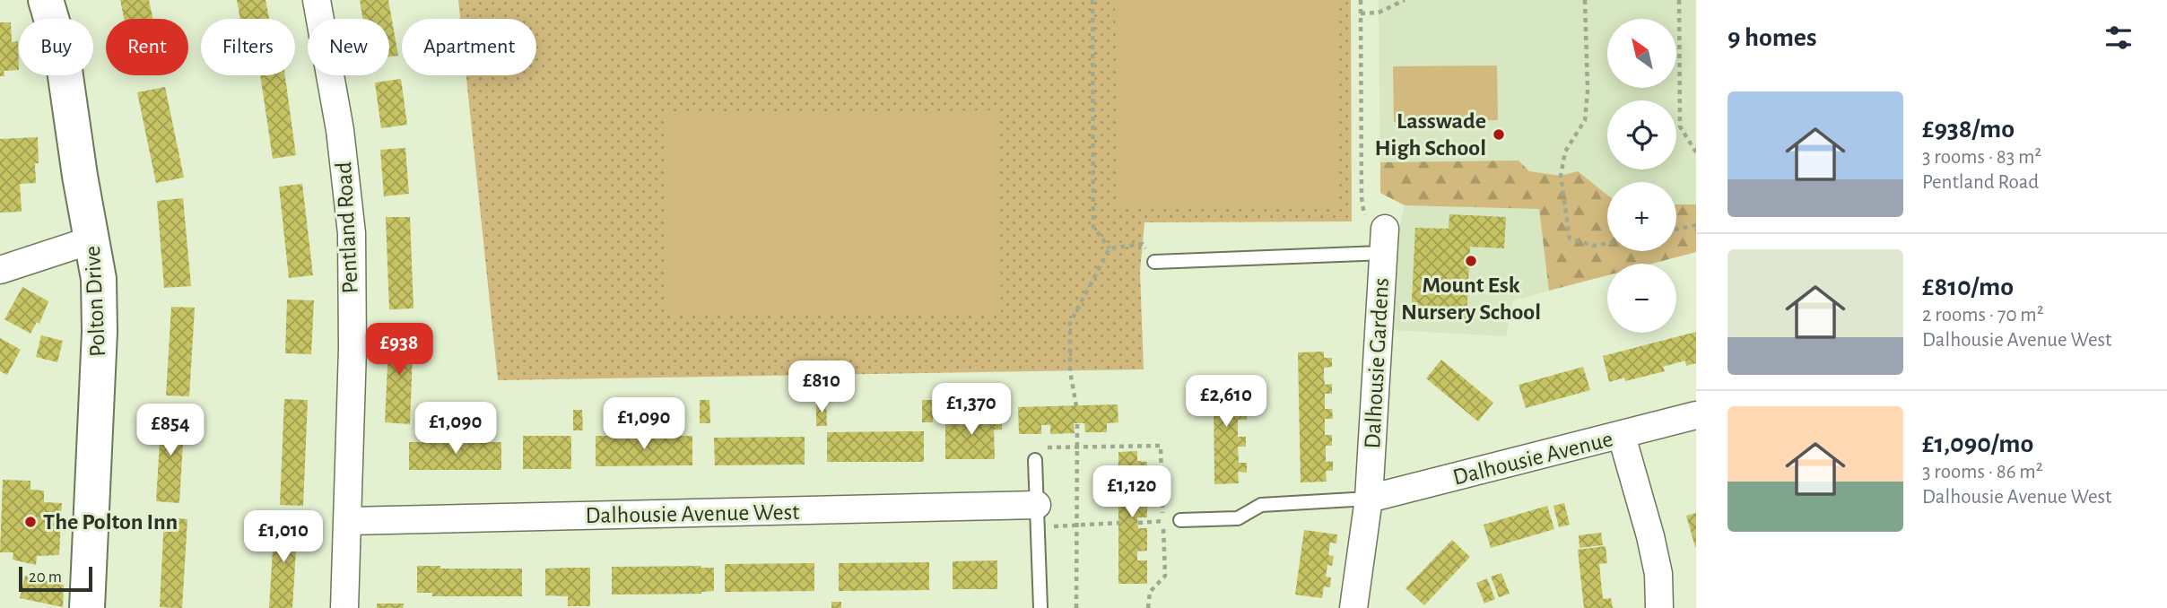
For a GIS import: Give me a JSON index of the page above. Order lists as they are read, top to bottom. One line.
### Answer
{"streets":{"street":["Pentland Road","Polton Drive","Dalhousie Gardens","Dalhousie Avenue","Dalhousie Avenue West"]},"crossings":[["Pentland Road","Dalhousie Avenue West"],["Dalhousie Gardens","Dalhousie Avenue"]],"places":["Lasswade High School","Mount Esk Nursery School","The Polton Inn"],"scale_bar":"20 m","north":"top left","page":{"heading":"9 homes","map_buttons":["+","−"],"chip":["Buy","Rent","Filters","New","Apartment"],"list":[{"name":"£938/mo","note":"3 rooms · 83 m² · Pentland Road"},{"name":"£810/mo","note":"2 rooms · 70 m² · Dalhousie Avenue West"},{"name":"£1,090/mo","note":"3 rooms · 86 m² · Dalhousie Avenue West"}],"price":["£938","£810","£2,610","£1,370","£1,090","£1,090","£854","£1,120","£1,010"],"scale":"20 m"}}
